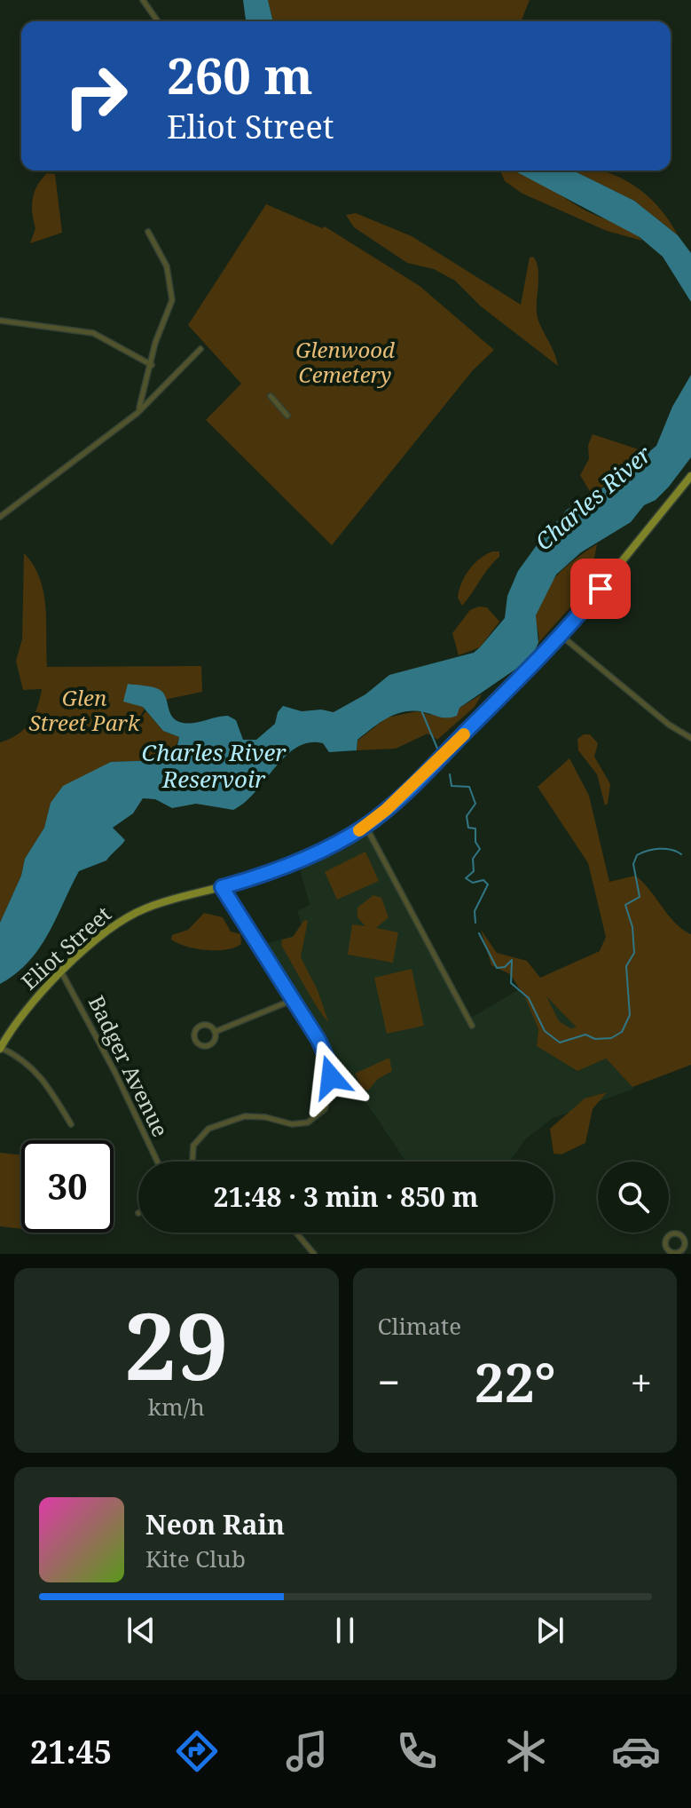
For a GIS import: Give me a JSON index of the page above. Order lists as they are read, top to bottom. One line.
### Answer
{"streets":{"main road":["Eliot Street"],"street":["Badger Avenue"]},"crossings":[["Eliot Street","Badger Avenue"]],"water":["Charles River","Charles River Reservoir"],"parks":["Glenwood Cemetery","Glen Street Park"],"page":{"turn":["260 m","Eliot Street"],"limit":"30","trip":"21:48 · 3 min · 850 m","tile":[["29","km/h"],"Climate"],"heat":["−","22°","+"],"song":["Neon Rain","Kite Club"],"tabs":"21:45"}}
